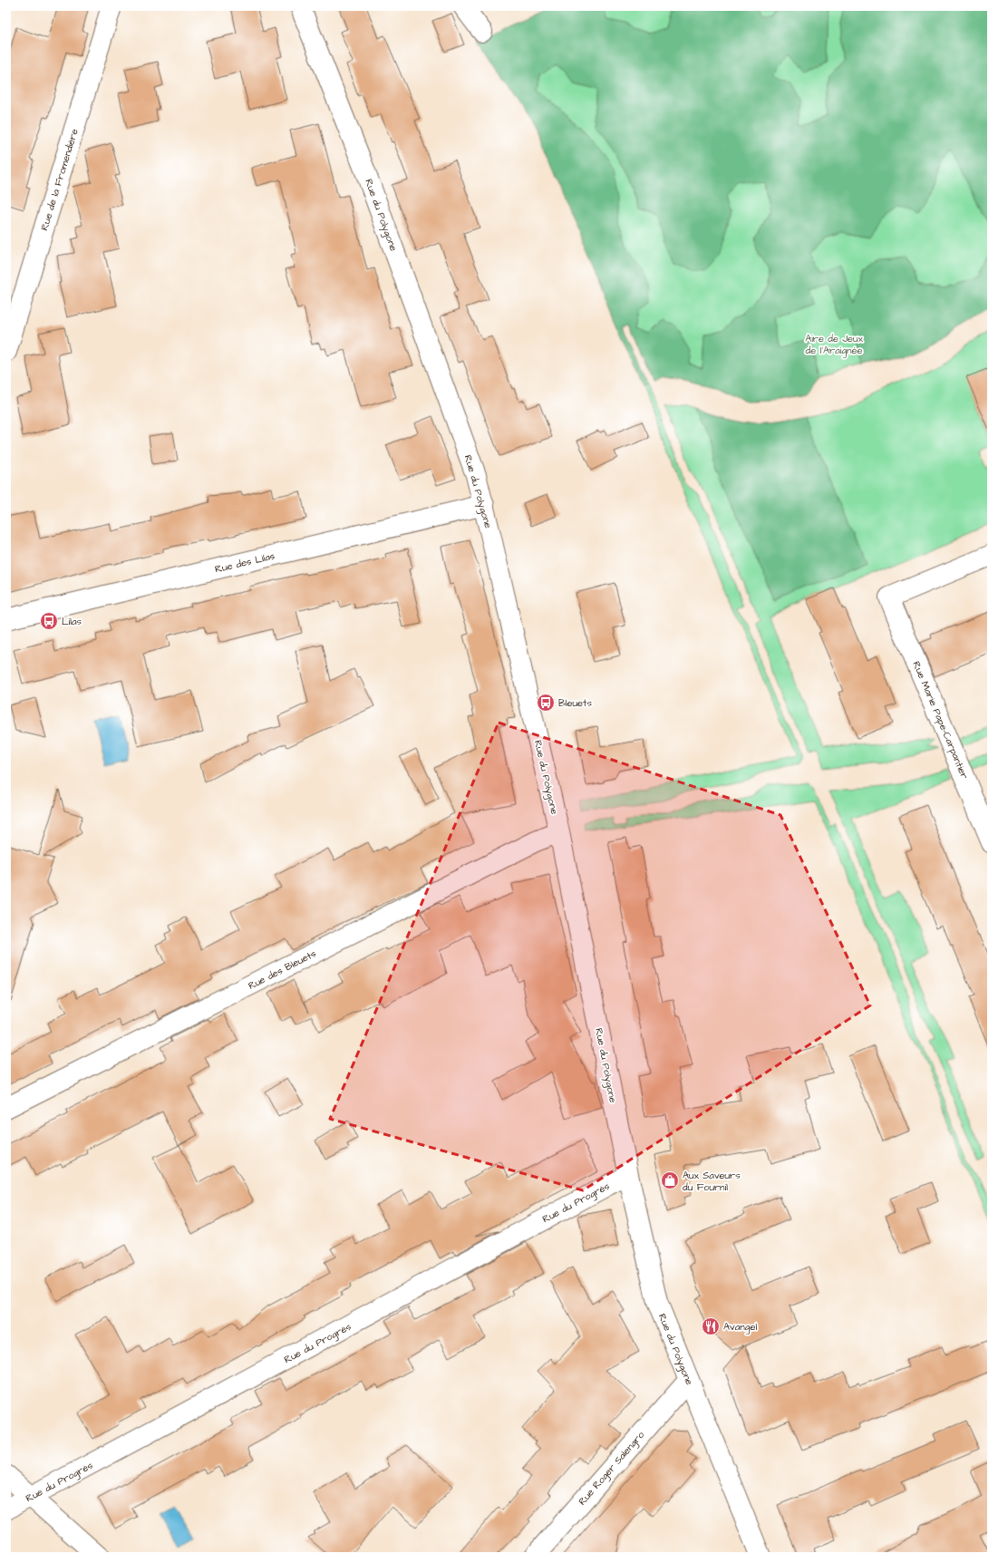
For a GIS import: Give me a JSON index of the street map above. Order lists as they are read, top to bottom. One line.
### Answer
{"streets":{"street":["Rue de la Fromendière","Rue du Polygone","Rue des Lilas","Rue Marie Pape-Carpantier","Rue des Bleuets","Rue du Progrès","Rue Roger Salengro"]},"crossings":[["Rue du Polygone","Rue des Lilas"],["Rue du Polygone","Rue des Bleuets"],["Rue du Polygone","Rue du Progrès"],["Rue du Polygone","Rue Roger Salengro"]],"parks":["Aire de Jeux de l'Araignée"],"places":{"bus stop":["Lilas","Bleuets"],"shop":["Aux Saveurs du Fournil"],"restaurant":["Avangel"]}}
